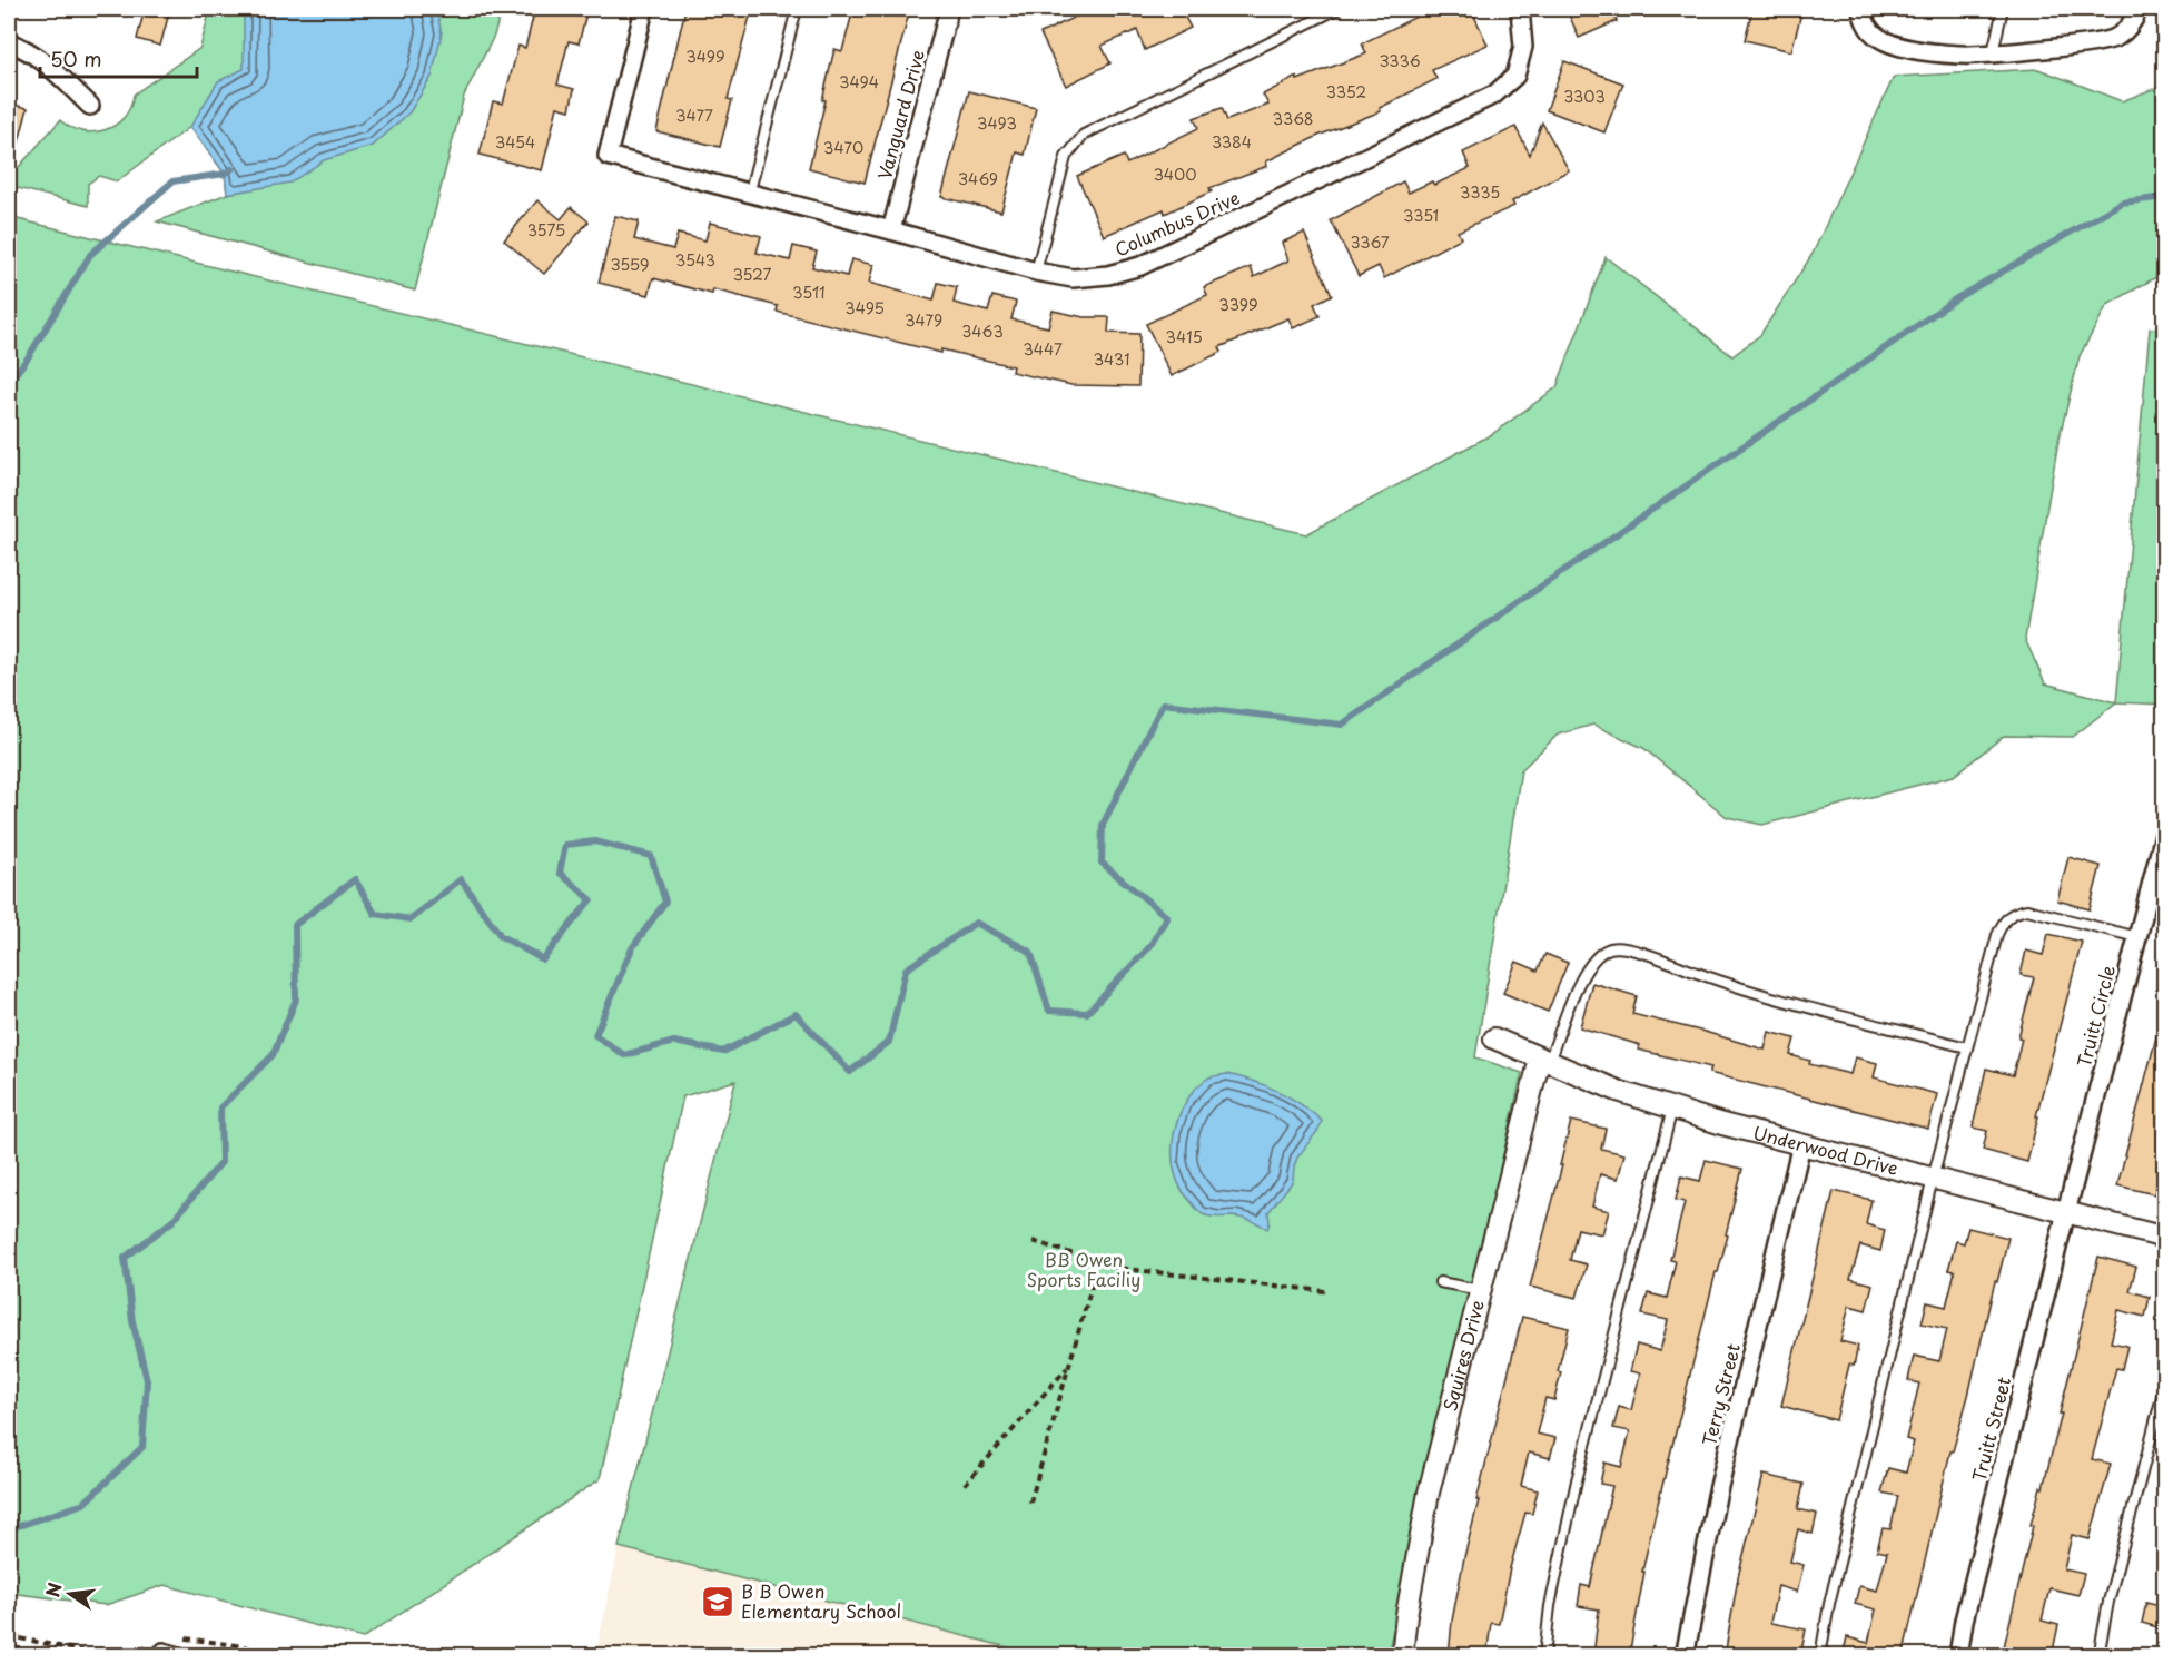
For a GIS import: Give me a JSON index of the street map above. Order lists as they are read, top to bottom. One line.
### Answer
{"streets":{"street":["Vanguard Drive","Columbus Drive","Truitt Circle","Underwood Drive","Squires Drive","Terry Street","Truitt Street"]},"crossings":[["Vanguard Drive","Columbus Drive"],["Truitt Circle","Underwood Drive"],["Truitt Circle","Truitt Street"],["Underwood Drive","Squires Drive"],["Underwood Drive","Terry Street"],["Underwood Drive","Truitt Street"]],"parks":["BB Owen Sports Faciliy"],"places":{"school or university":["B B Owen Elementary School"]},"house_numbers":["3499","3336","3494","3352","3303","3477","3368","3493","3454","3384","3470","3400","3469","3335","3351","3575","3367","3543","3559","3527","3511","3399","3495","3479","3463","3415","3447","3431"],"scale_bar":"50 m","north":"left"}
